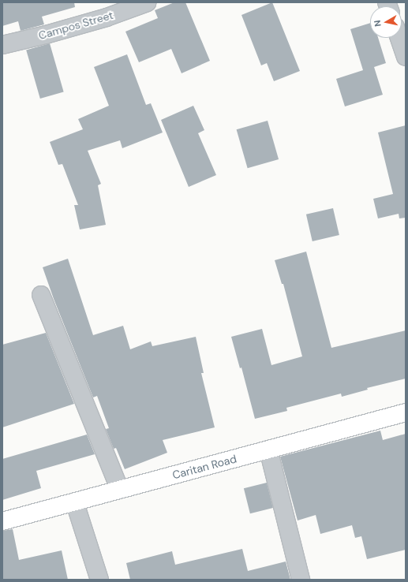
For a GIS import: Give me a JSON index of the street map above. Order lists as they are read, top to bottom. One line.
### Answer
{"streets":{"main road":["Caritan Road"],"street":["Campos Street"]},"north":"left"}
